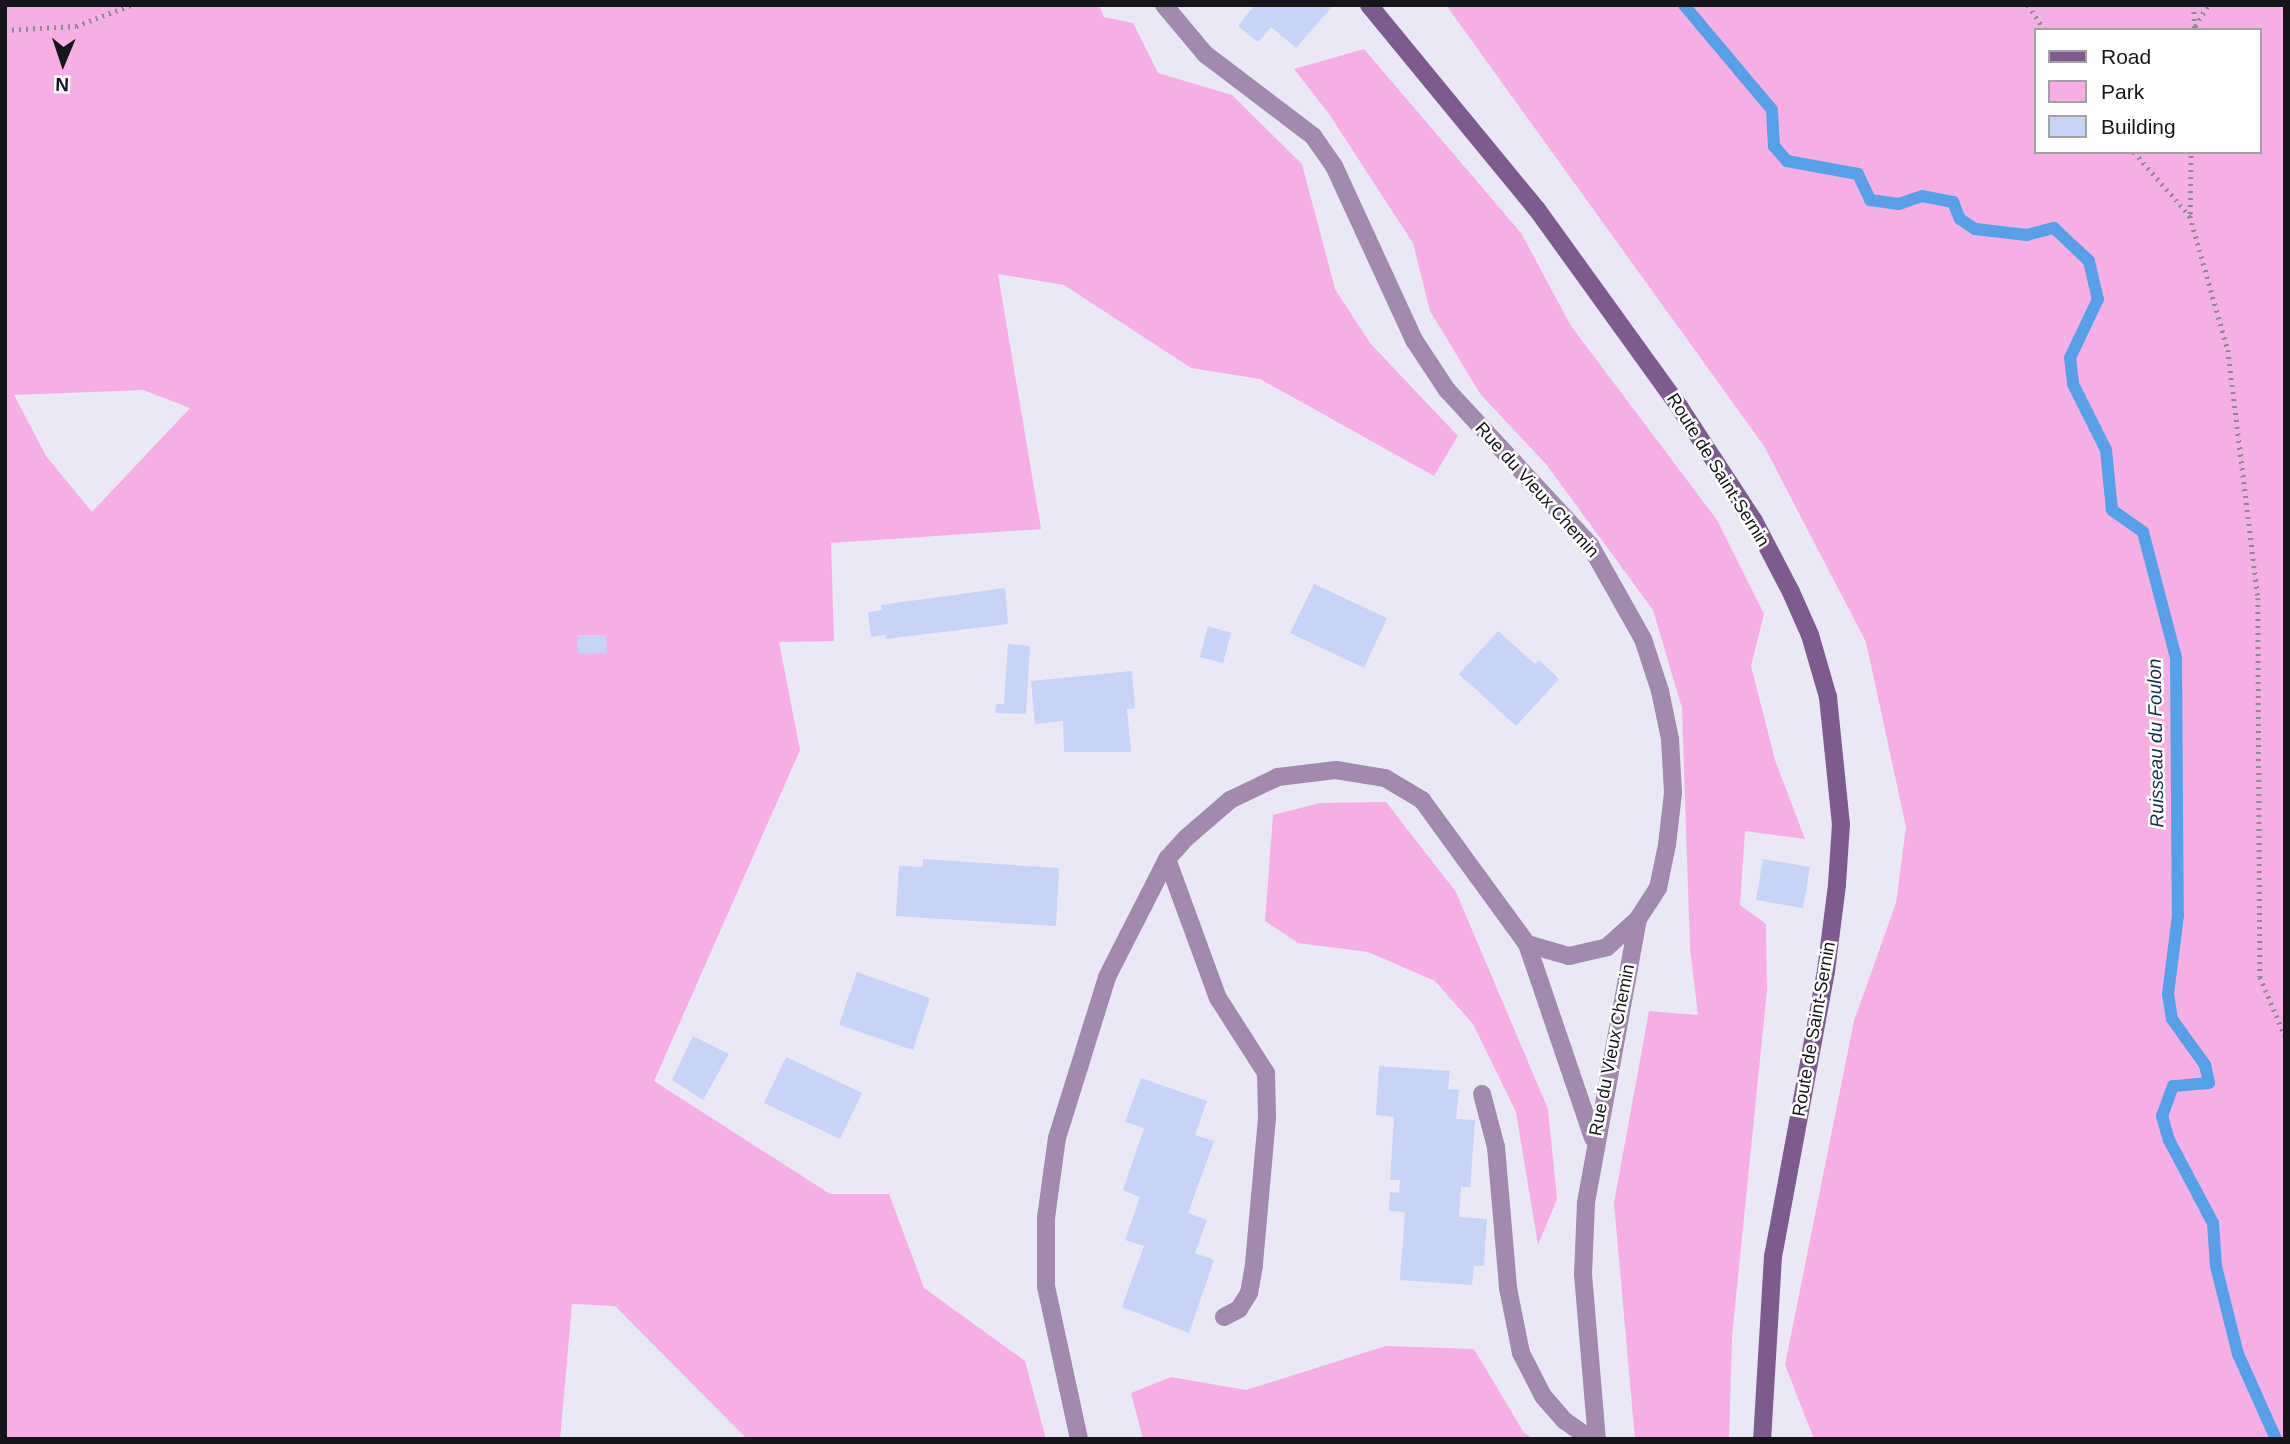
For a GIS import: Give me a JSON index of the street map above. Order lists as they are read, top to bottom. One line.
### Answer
{"streets":{"street":["Route de Saint-Sernin","Rue du Vieux Chemin"]},"water":["Ruisseau du Foulon"],"legend":["Road","Park","Building"],"north":"bottom"}
